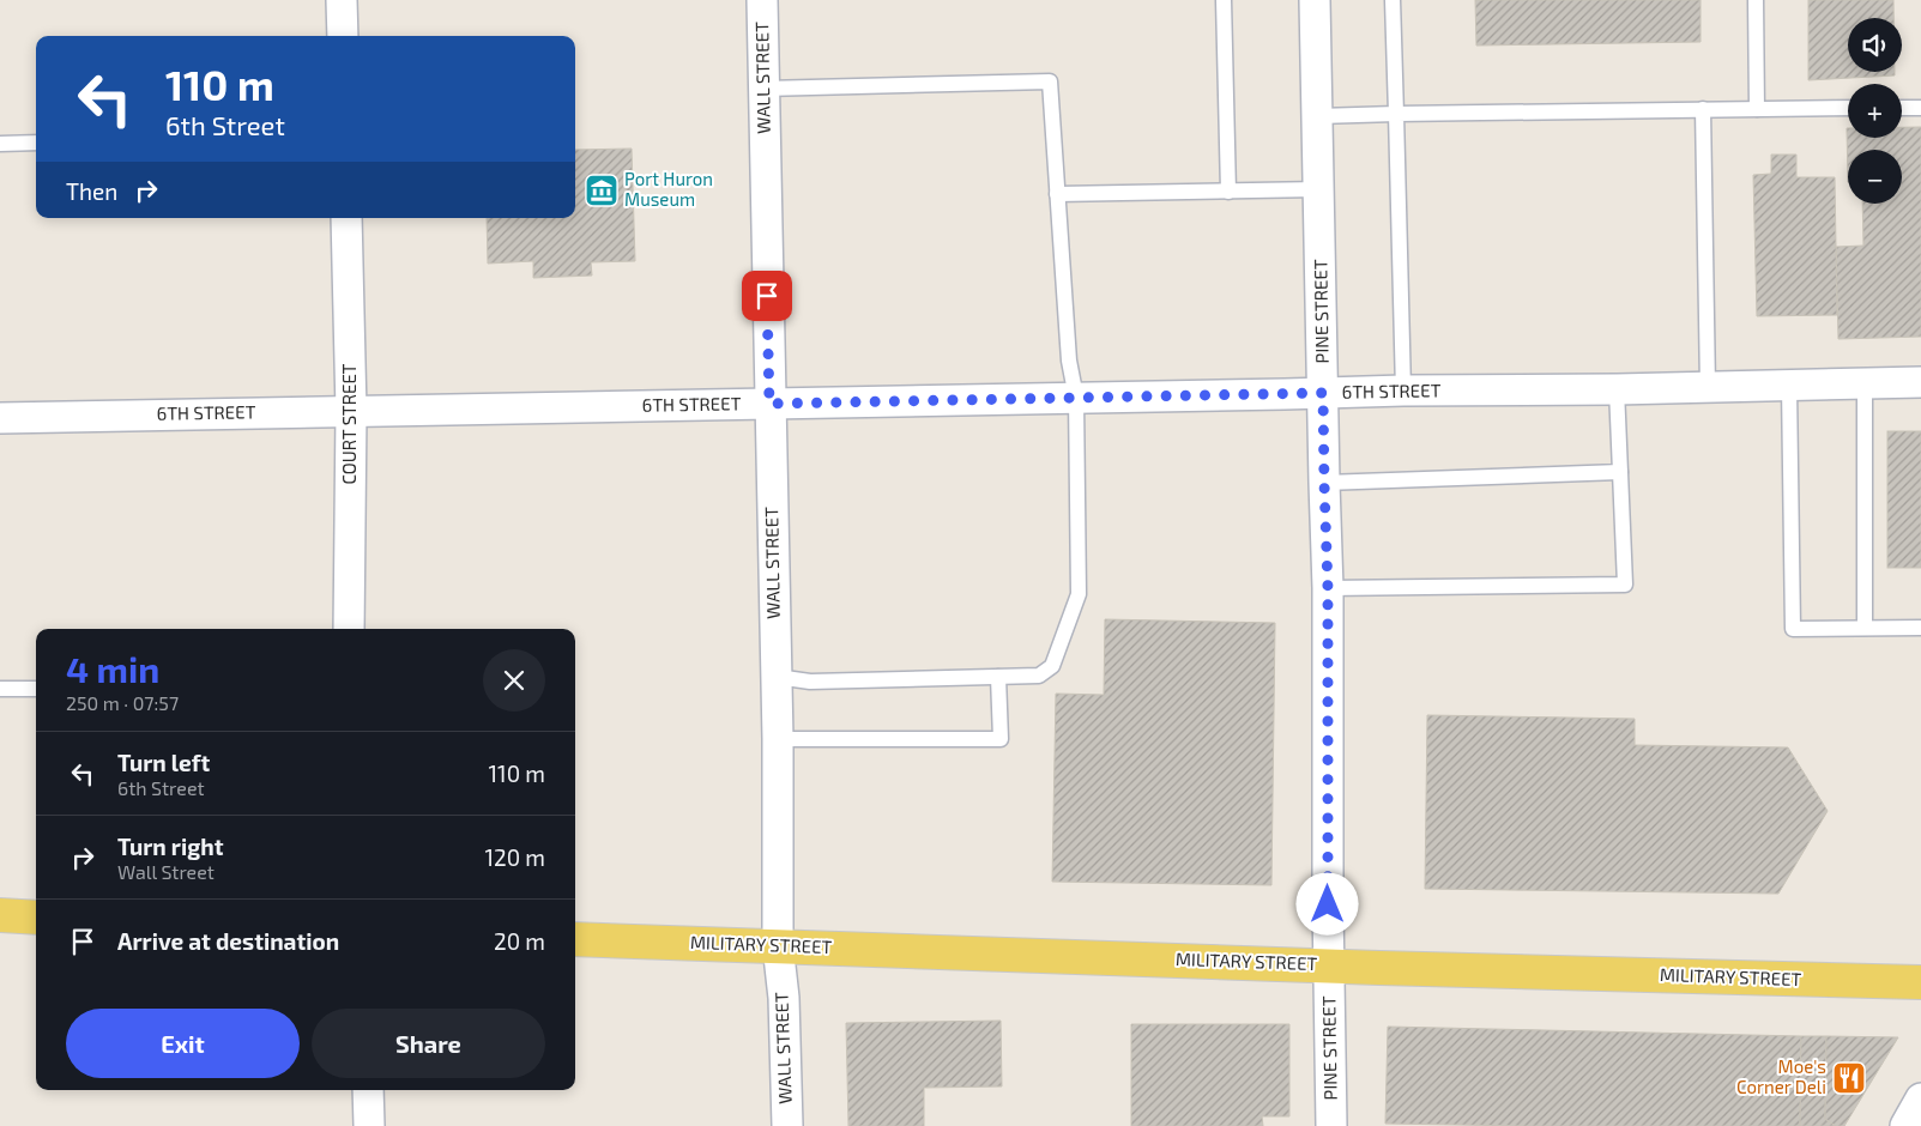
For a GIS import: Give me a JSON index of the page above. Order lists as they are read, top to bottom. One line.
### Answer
{"streets":{"main road":["MILITARY STREET"],"street":["WALL STREET","PINE STREET","6TH STREET","COURT STREET"]},"crossings":[["WALL STREET","6TH STREET"],["WALL STREET","MILITARY STREET"],["PINE STREET","6TH STREET"],["PINE STREET","MILITARY STREET"],["6TH STREET","COURT STREET"]],"places":{"museum":["Port Huron Museum"],"restaurant":["Moe's Corner Deli"]},"page":{"map_buttons":["+","−"],"turn":["110 m","6th Street"],"then":"Then","heading":["4 min","250 m · 07:57"],"list":[{"name":"Turn left","note":"6th Street","value":"110 m"},{"name":"Turn right","note":"Wall Street","value":"120 m"},{"name":"Arrive at destination","value":"20 m"}],"buttons":["Exit","Share"]}}
